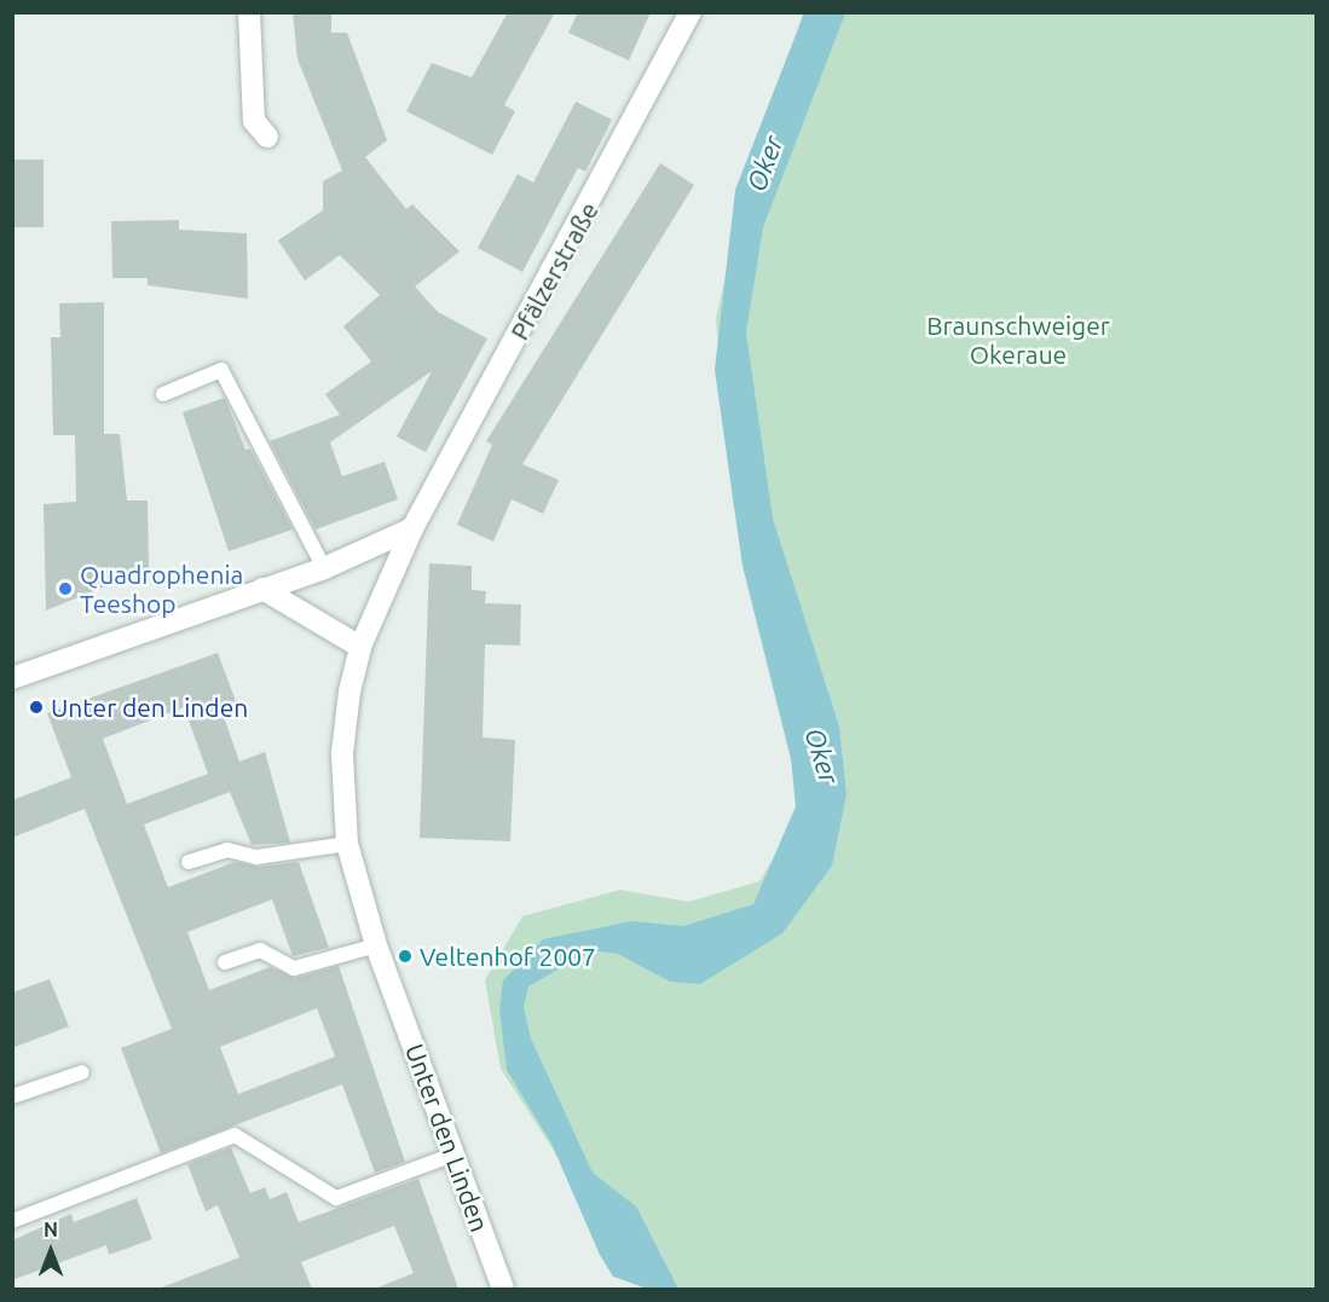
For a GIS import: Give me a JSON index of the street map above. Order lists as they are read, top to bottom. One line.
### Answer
{"streets":{"street":["Pfälzerstraße","Unter den Linden"]},"crossings":[["Pfälzerstraße","Unter den Linden"]],"water":["Oker"],"parks":["Braunschweiger Okeraue"],"places":["Quadrophenia Teeshop","Unter den Linden","Veltenhof 2007"],"north":"top"}
